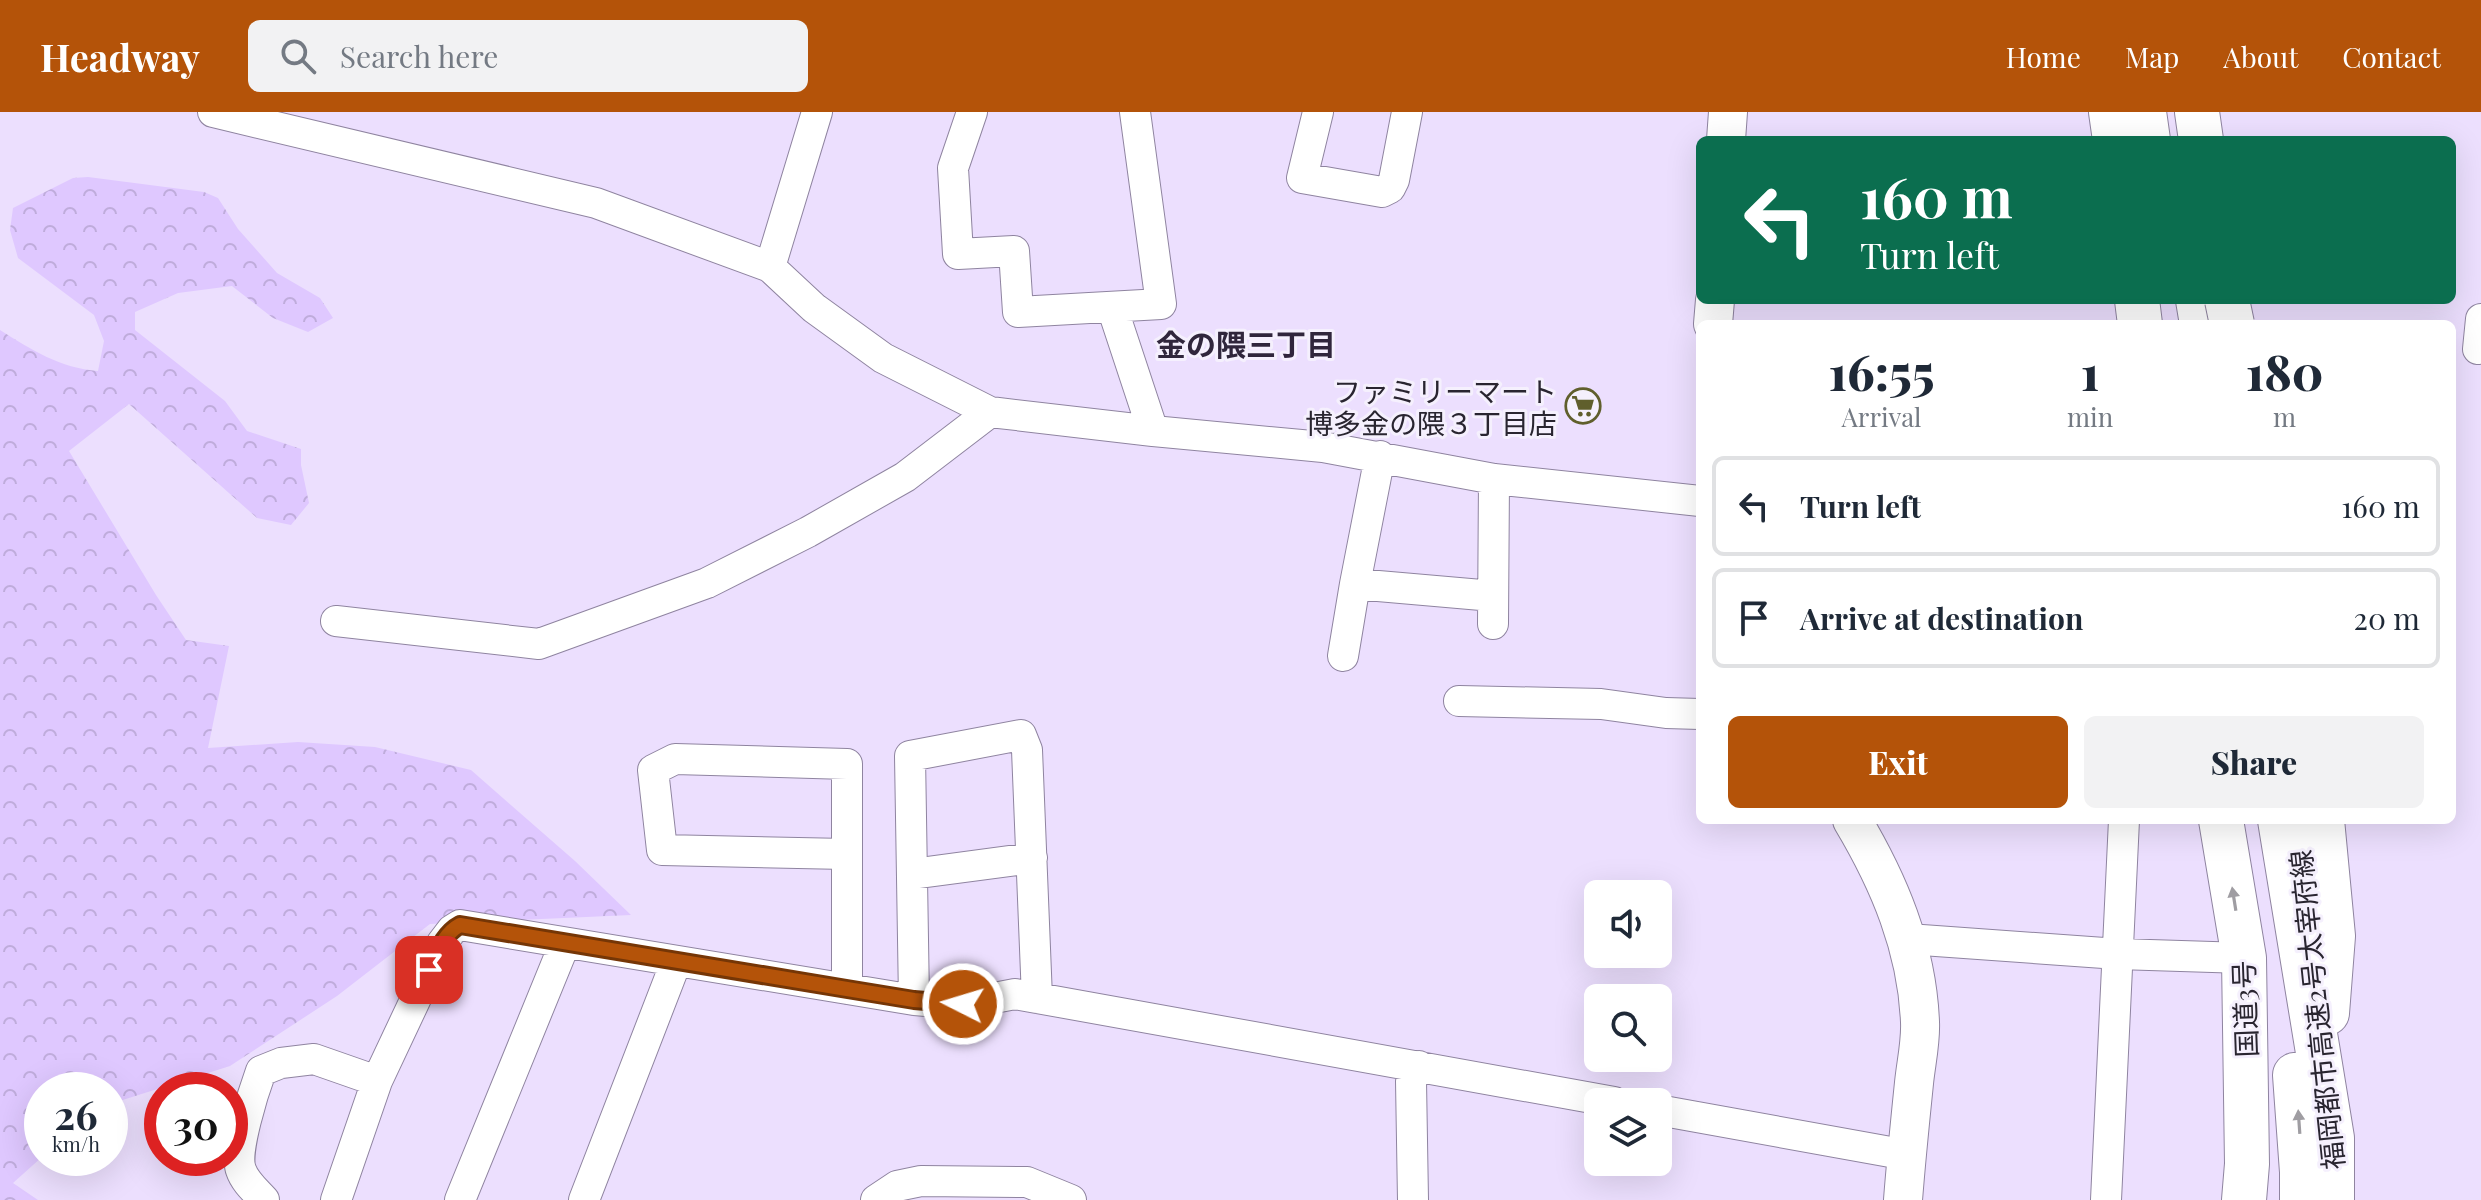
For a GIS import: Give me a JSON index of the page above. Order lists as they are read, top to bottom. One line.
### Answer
{"streets":{"highway":["国道3号","福岡都市高速2号太宰府線"]},"districts":["金の隈三丁目"],"places":{"supermarket":["ファミリーマート 博多金の隈３丁目店"]},"page":{"header":"Headway","search":"Search here","nav":["Home","Map","About","Contact"],"turn":["160 m","Turn left"],"eta":["16:55","Arrival","1","min","180","m"],"list":[{"name":"Turn left","value":"160 m"},{"name":"Arrive at destination","value":"20 m"}],"buttons":["Exit","Share"],"speed":"26 km/h","limit":"30"}}
